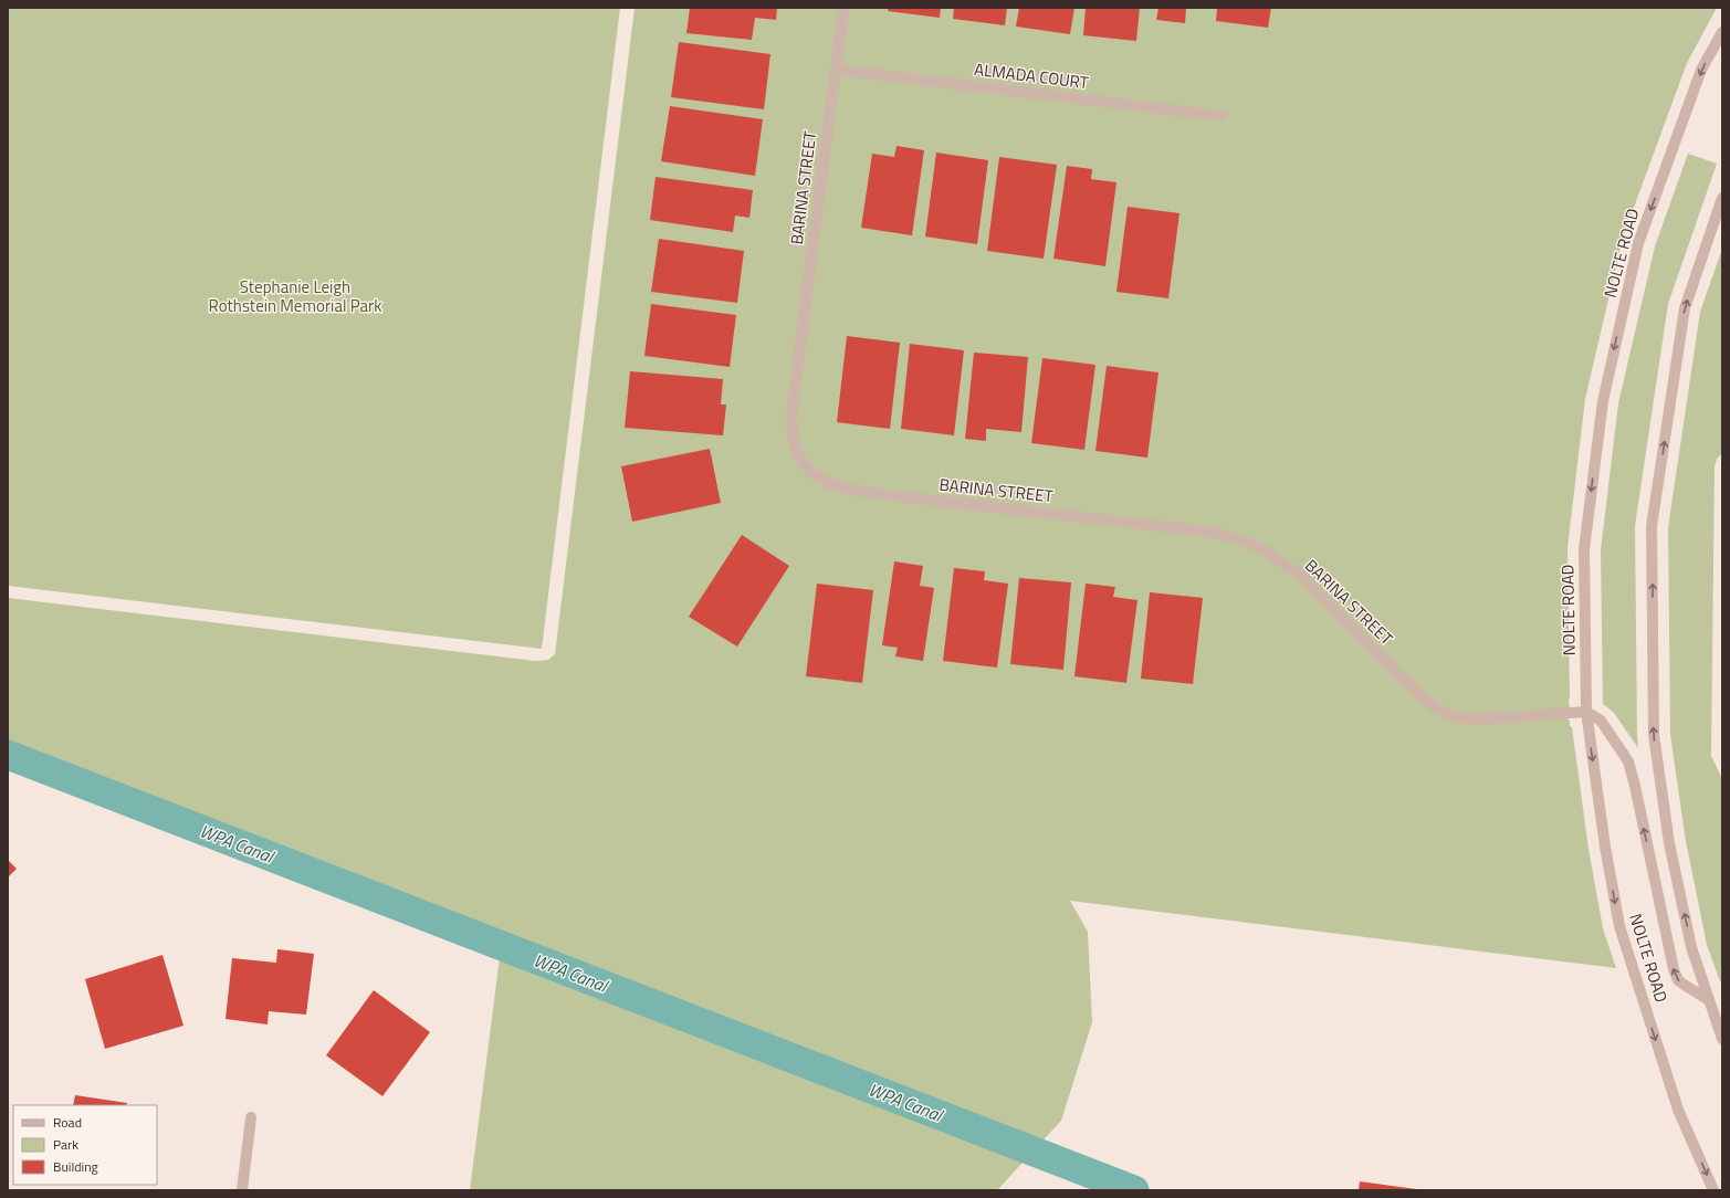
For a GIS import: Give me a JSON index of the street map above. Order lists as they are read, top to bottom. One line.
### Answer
{"streets":{"street":["ALMADA COURT","BARINA STREET","NOLTE ROAD"]},"crossings":[["ALMADA COURT","BARINA STREET"],["BARINA STREET","NOLTE ROAD"]],"water":["WPA Canal"],"parks":["Stephanie Leigh Rothstein Memorial Park"],"legend":["Road","Park","Building"]}
